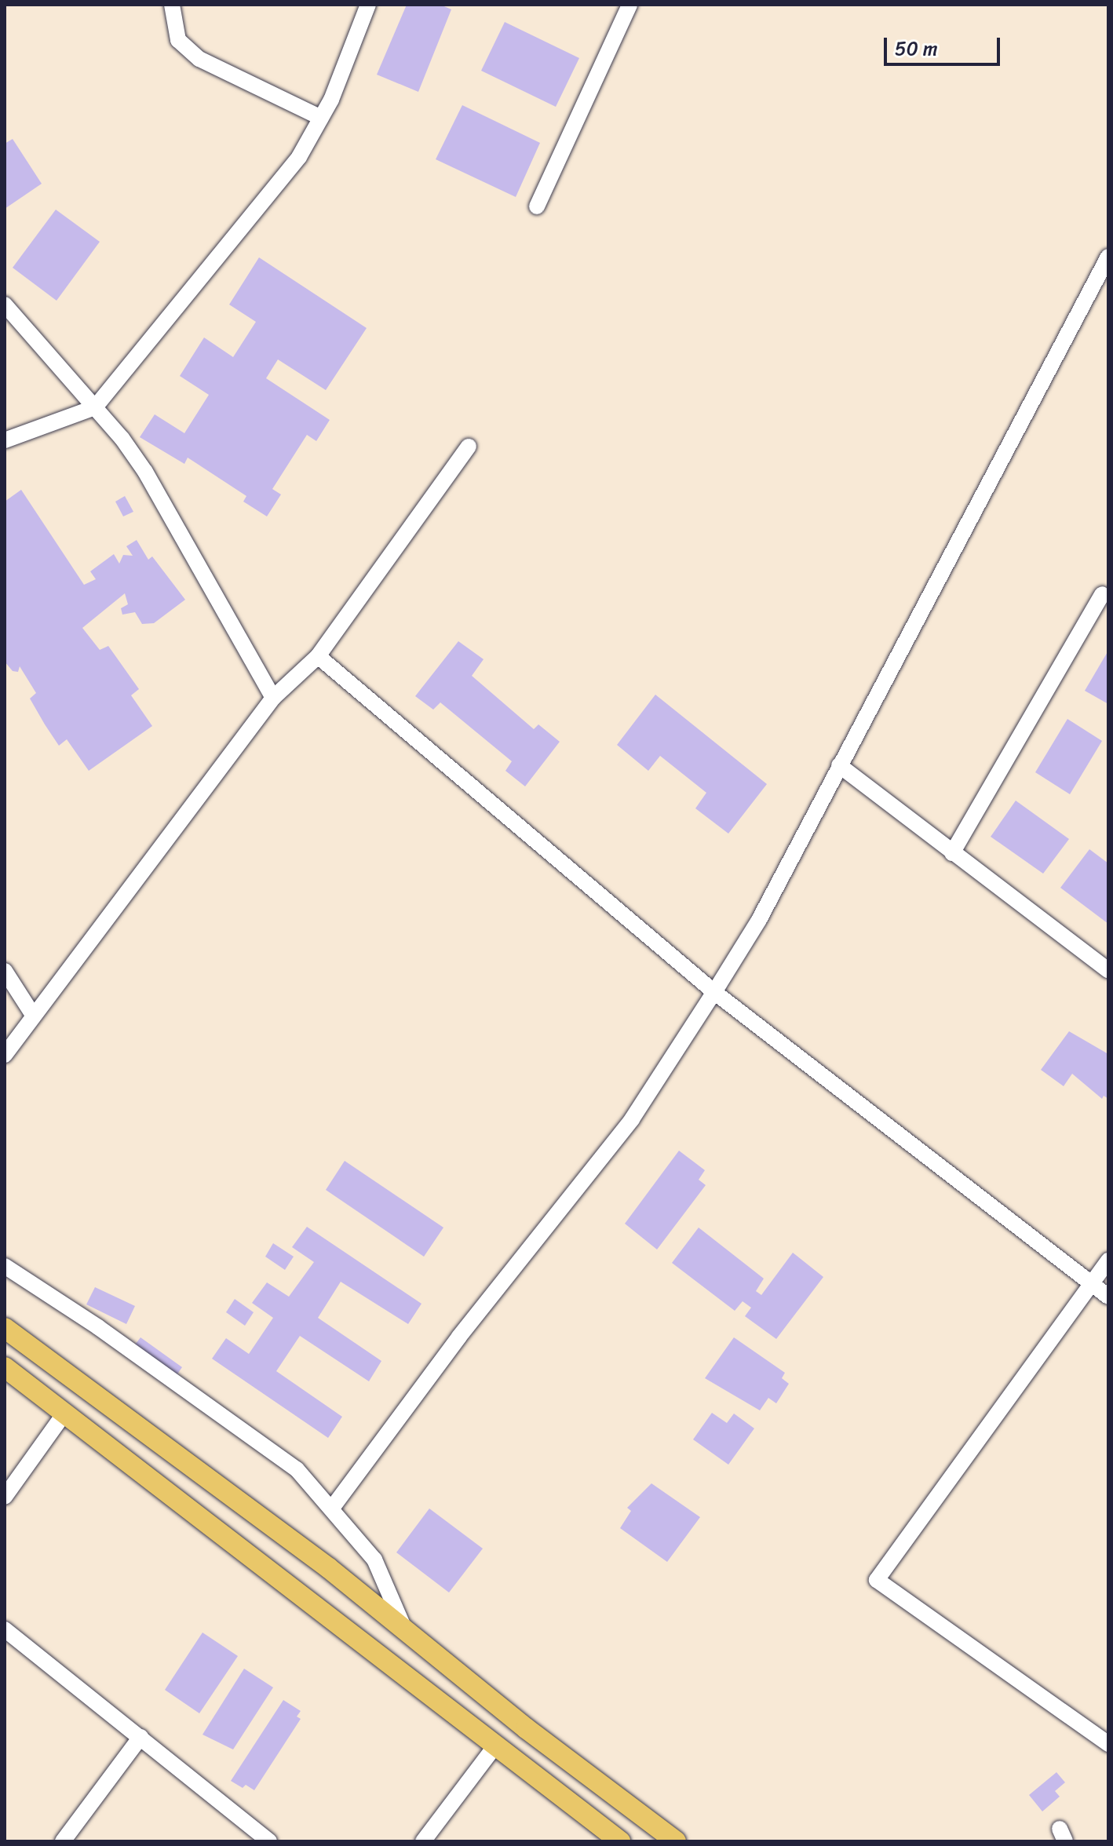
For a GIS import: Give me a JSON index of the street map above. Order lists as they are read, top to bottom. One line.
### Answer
{"scale_bar":"50 m"}
